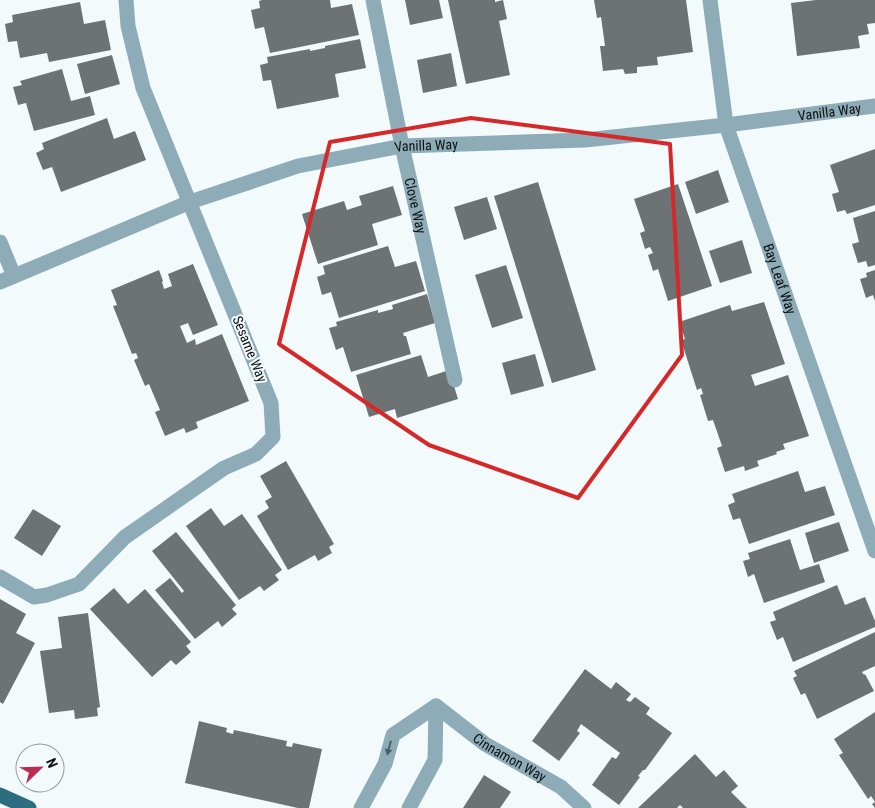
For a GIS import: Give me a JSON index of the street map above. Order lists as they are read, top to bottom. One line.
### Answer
{"streets":{"street":["Vanilla Way","Clove Way","Bay Leaf Way","Sesame Way","Cinnamon Way"]},"crossings":[["Vanilla Way","Clove Way"],["Vanilla Way","Bay Leaf Way"],["Vanilla Way","Sesame Way"]],"north":"top right"}
